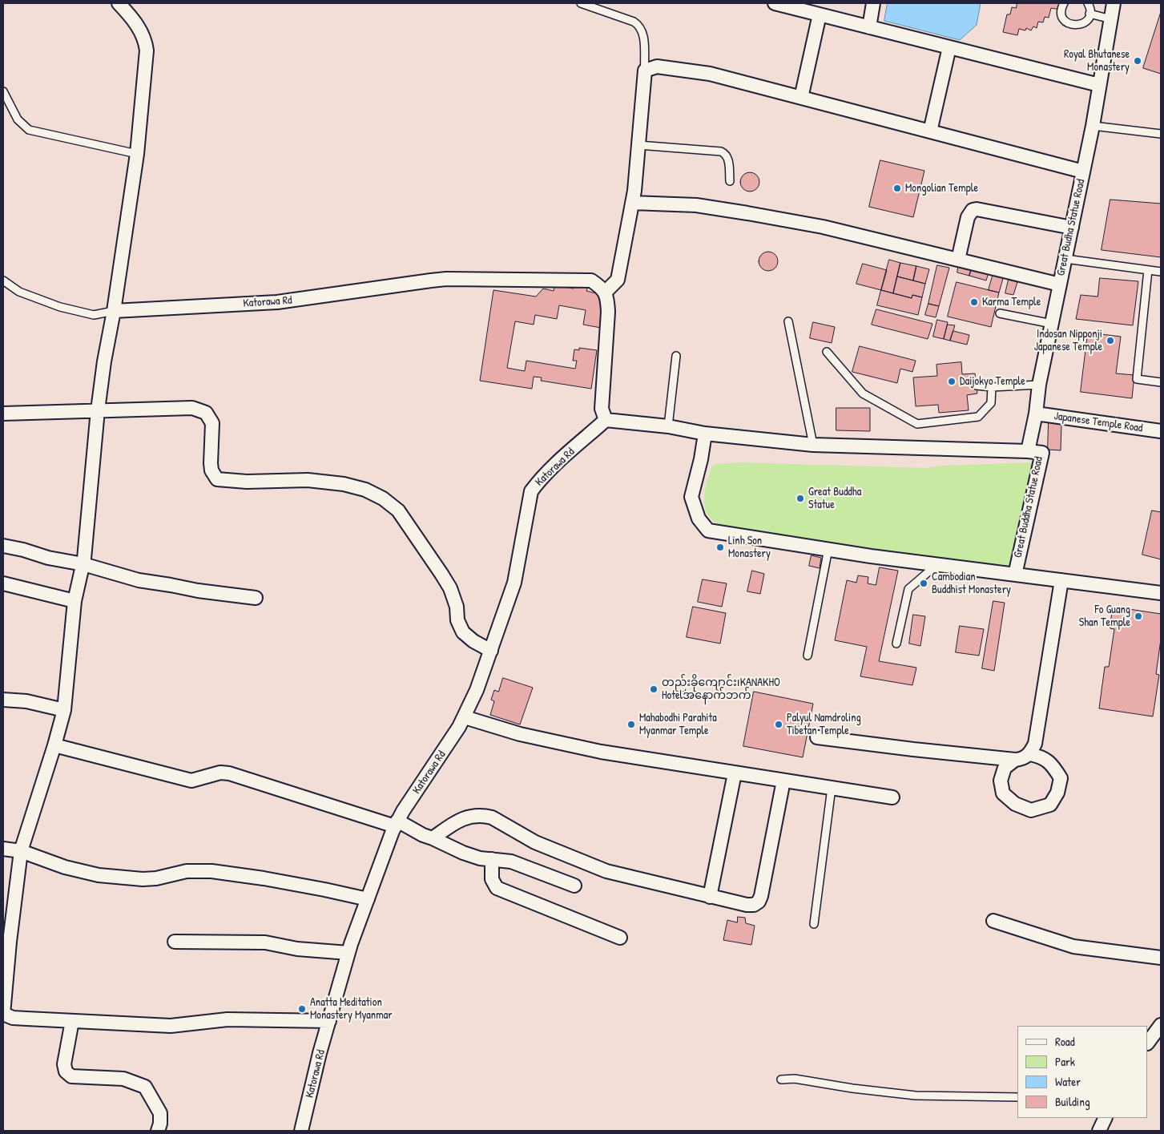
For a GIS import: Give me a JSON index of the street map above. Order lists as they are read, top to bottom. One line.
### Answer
{"streets":{"street":["Great Budha Statue Road","Katorawa Rd","Japanese Temple Road","Great Buddha Statue Road"]},"crossings":[["Great Budha Statue Road","Japanese Temple Road"],["Great Budha Statue Road","Great Buddha Statue Road"]],"places":["Royal Bhutanese Monastery","Mongolian Temple","Karma Temple","Indosan Nipponji Japanese Temple","Daijokyo Temple","Great Buddha Statue","Linh Son Monastery","Cambodian Buddhist Monastery","Fo Guang Shan Temple","တည်းခိုကျောင်း၊KANAKHO Hotelအနောက်ဘက်","Mahabodhi Parahita Myanmar Temple","Palyul Namdroling Tibetan Temple","Anatta Meditation Monastery Myanmar"],"legend":["Road","Park","Water","Building"]}
